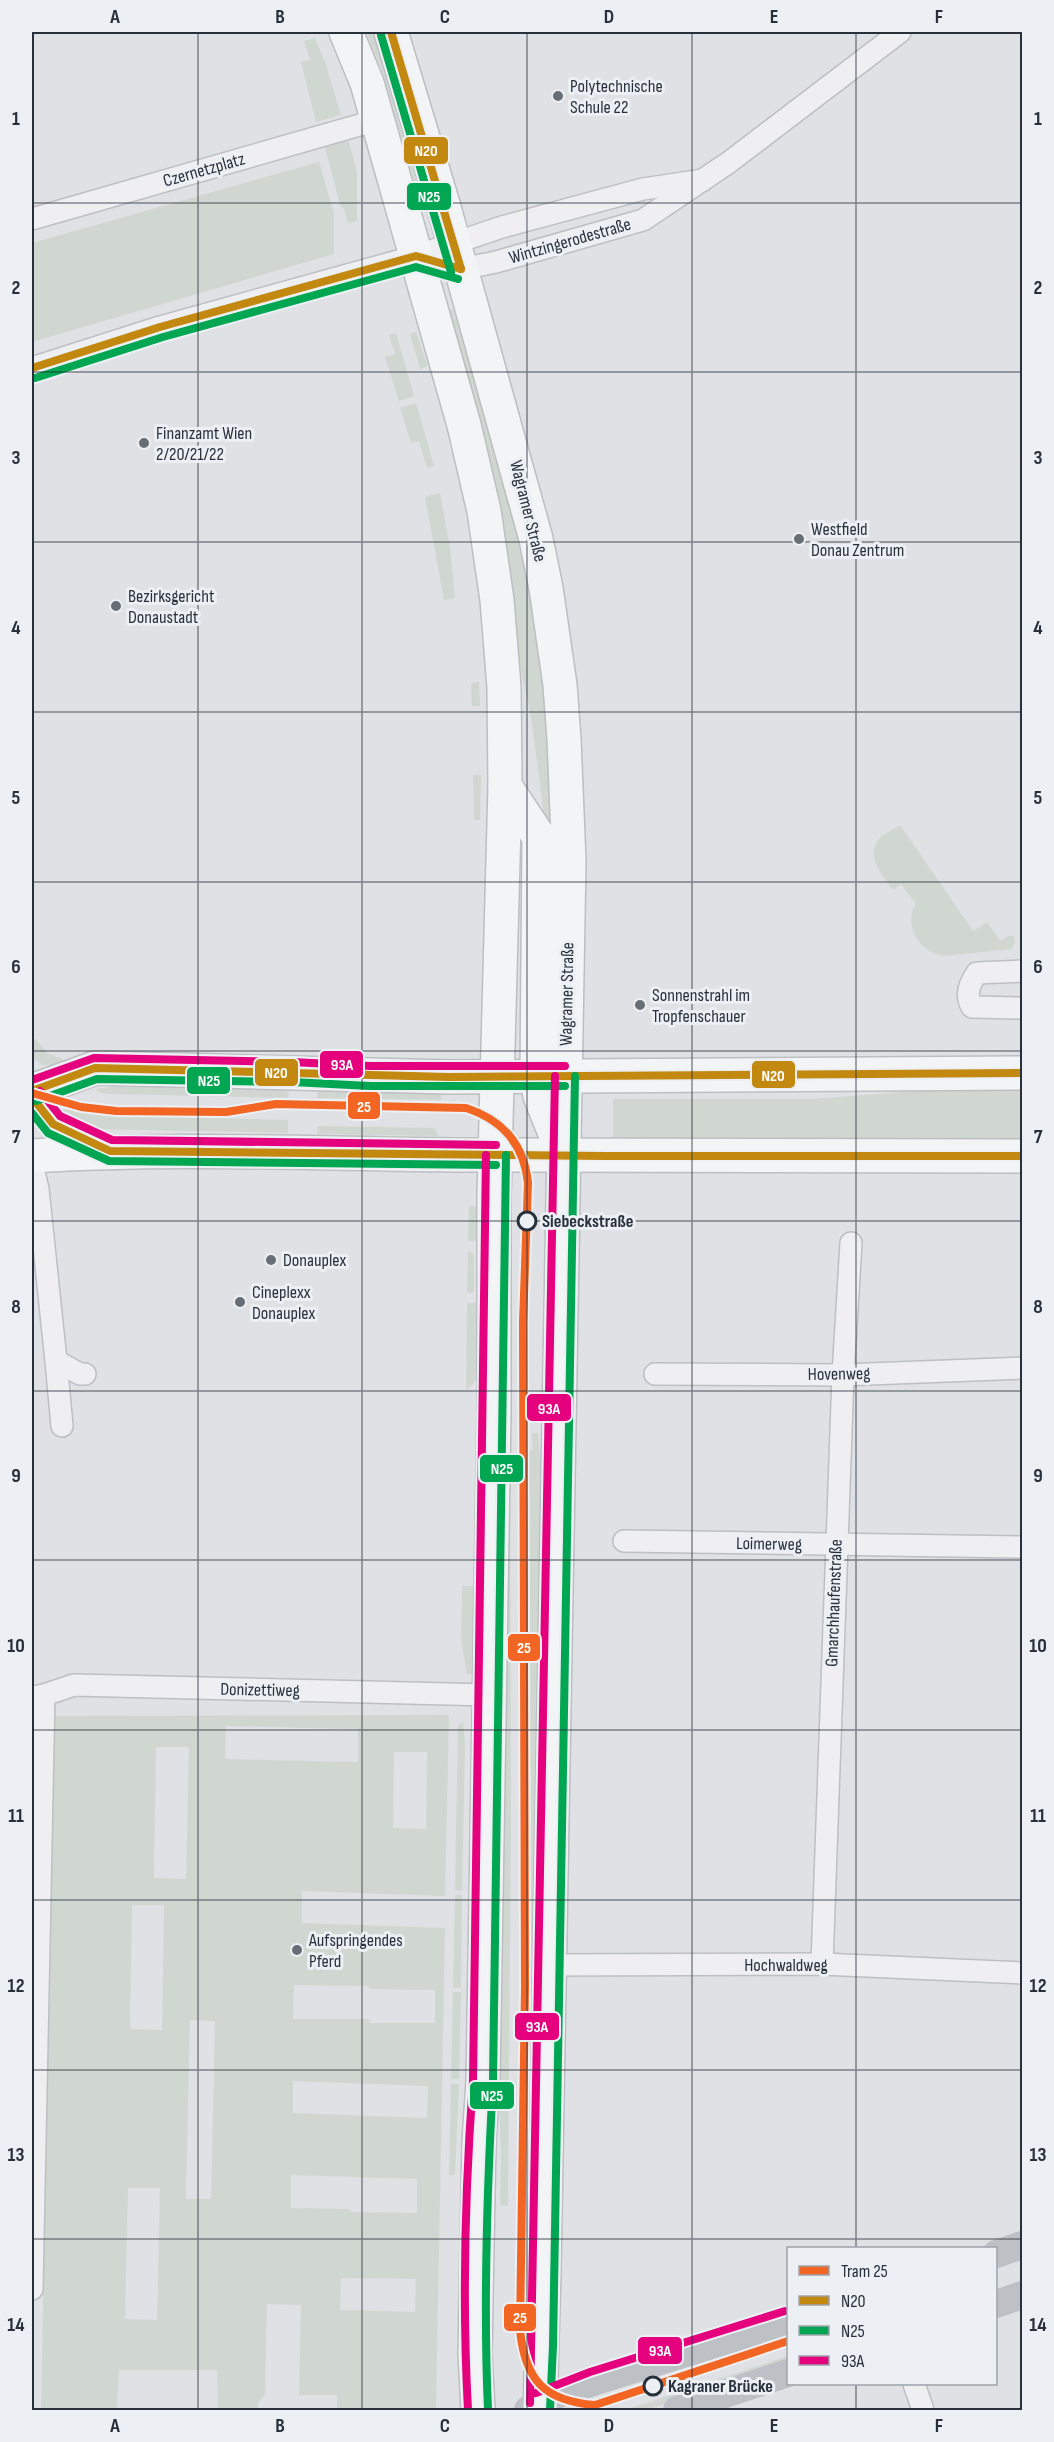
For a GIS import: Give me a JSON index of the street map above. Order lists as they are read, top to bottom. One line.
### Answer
{"streets":{"main road":["Wagramer Straße"],"street":["Czernetzplatz","Wintzingerodestraße","Hovenweg","Loimerweg","Gmarchhaufenstraße","Donizettiweg","Hochwaldweg"]},"crossings":[["Wintzingerodestraße","Wagramer Straße"],["Wagramer Straße","Hochwaldweg"],["Hovenweg","Gmarchhaufenstraße"],["Loimerweg","Gmarchhaufenstraße"],["Gmarchhaufenstraße","Hochwaldweg"]],"places":["Polytechnische Schule 22","Finanzamt Wien 2/20/21/22","Westfield Donau Zentrum","Bezirksgericht Donaustadt","Sonnenstrahl im Tropfenschauer","Siebeckstraße","Donauplex","Cineplexx Donauplex","Aufspringendes Pferd","Kagraner Brücke"],"lines":["transit line N20","transit line N25","transit line 93A","tram line 25"],"legend":["Tram 25","N20","N25","93A"],"grid":{"columns":["A","B","C","D","E","F"],"rows":["1","2","3","4","5","6","7","8","9","10","11","12","13","14"]}}
